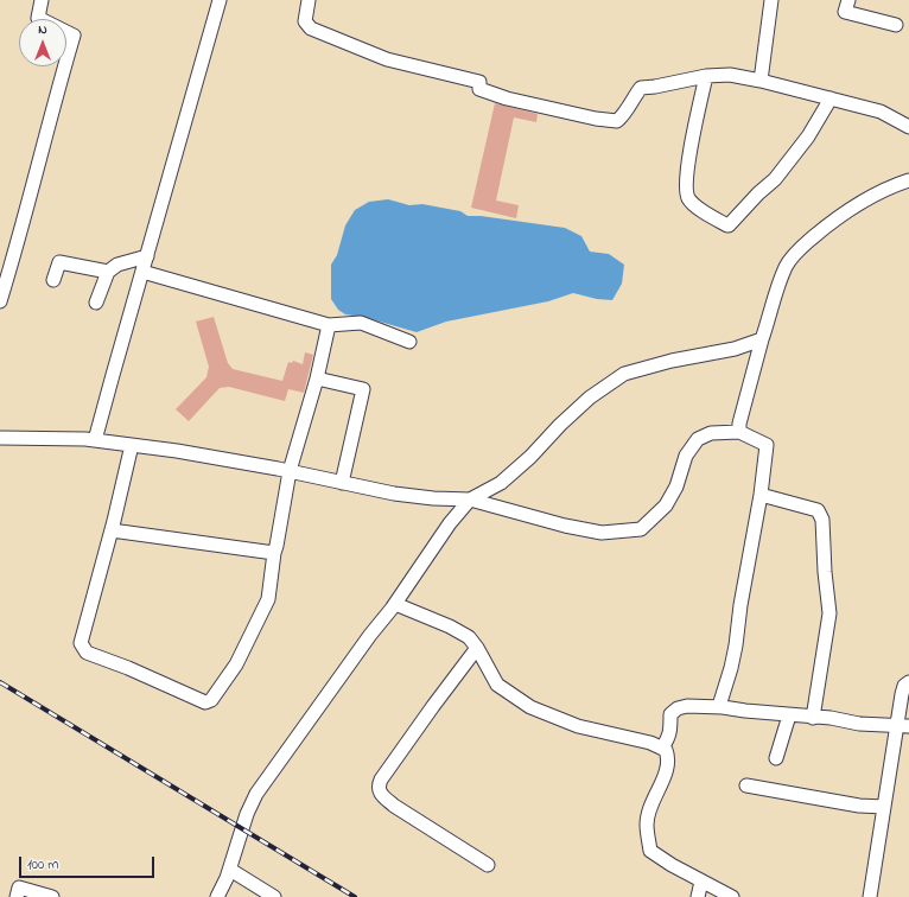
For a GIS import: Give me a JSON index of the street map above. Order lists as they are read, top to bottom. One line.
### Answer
{"scale_bar":"100 m","north":"top"}
